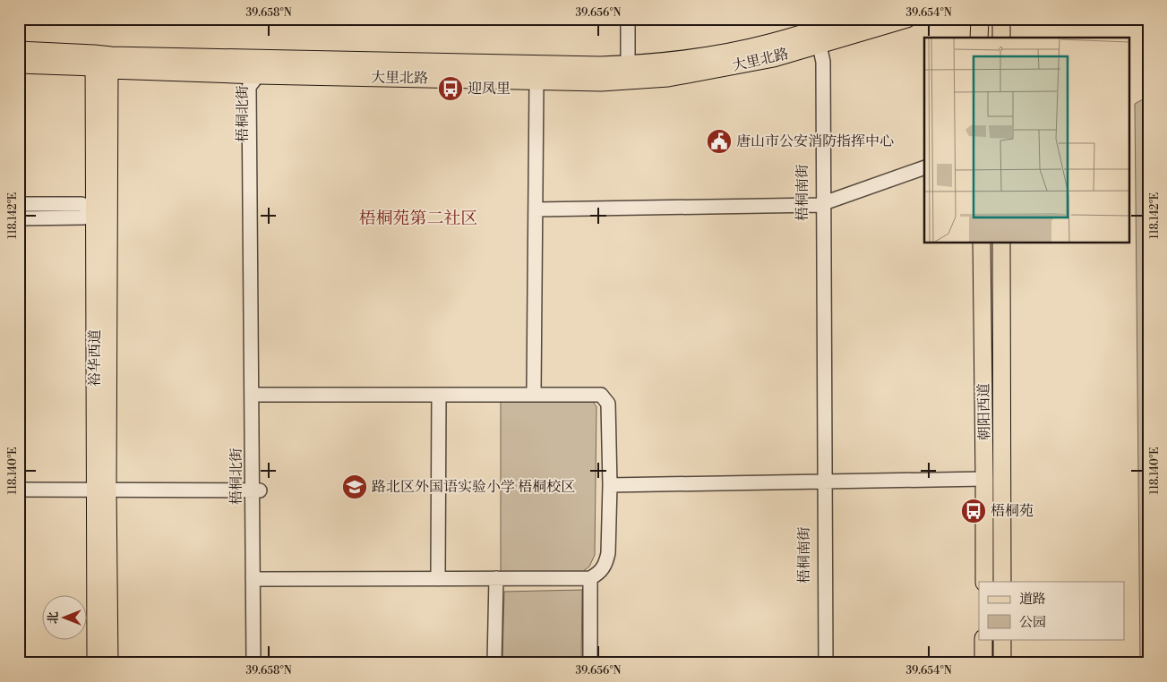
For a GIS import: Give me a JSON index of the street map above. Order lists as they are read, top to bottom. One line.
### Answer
{"streets":{"main road":["大里北路","裕华西道","朝阳西道"],"street":["梧桐北街","梧桐南街"]},"crossings":[["大里北路","梧桐北街"],["大里北路","梧桐南街"],["大里北路","裕华西道"]],"districts":["梧桐苑第二社区"],"places":{"bus stop":["迎凤里","梧桐苑"],"public building":["唐山市公安消防指挥中心"],"school or university":["路北区外国语实验小学 梧桐校区"]},"legend":["道路","公园"],"north":"left","coordinates":["39.658°N","39.656°N","39.654°N","118.142°E","118.140°E"]}
